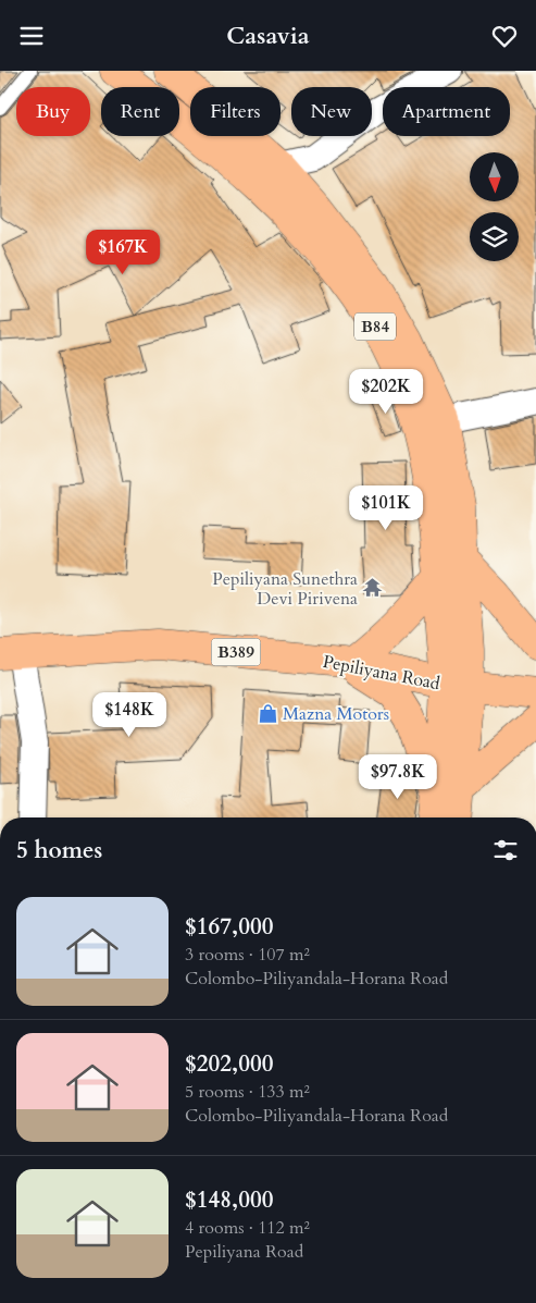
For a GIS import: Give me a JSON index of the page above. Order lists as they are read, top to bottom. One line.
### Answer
{"streets":{"main road":["B84","B389","Pepiliyana Road"]},"crossings":[["B84","Pepiliyana Road"]],"places":{"temple":["Pepiliyana Sunethra Devi Pirivena"],"shop":["Mazna Motors"]},"north":"bottom","page":{"header":"Casavia","chip":["Buy","Rent","Filters","New","Apartment"],"price":["$167K","$202K","$101K","$148K","$97.8K"],"heading":"5 homes","list":[{"name":"$167,000","note":"3 rooms · 107 m² · Colombo-Piliyandala-Horana Road"},{"name":"$202,000","note":"5 rooms · 133 m² · Colombo-Piliyandala-Horana Road"},{"name":"$148,000","note":"4 rooms · 112 m² · Pepiliyana Road"}]}}
